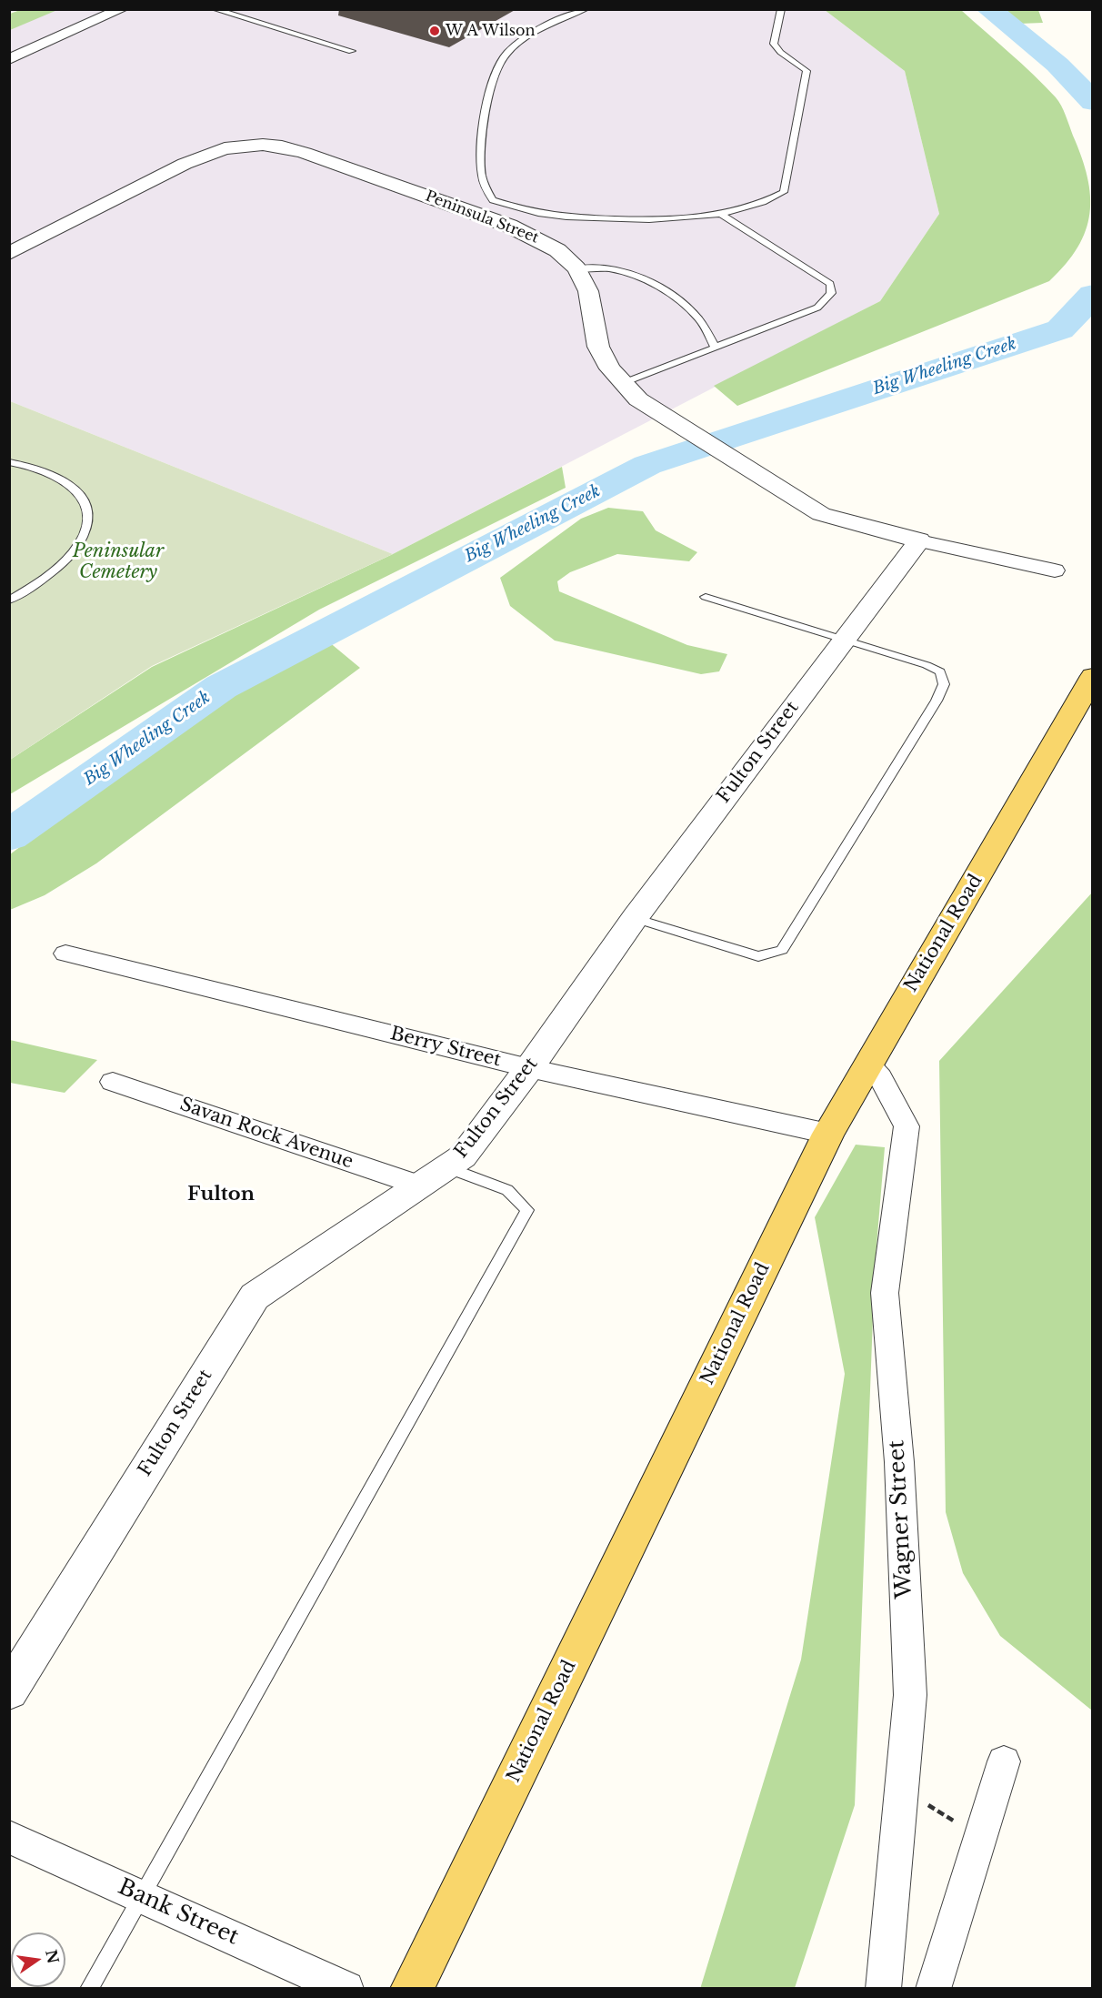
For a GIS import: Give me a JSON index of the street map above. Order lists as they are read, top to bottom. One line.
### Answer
{"streets":{"main road":["National Road"],"street":["Peninsula Street","Fulton Street","Berry Street","Savan Rock Avenue","Wagner Street","Bank Street"]},"crossings":[["Peninsula Street","Fulton Street"],["Fulton Street","Berry Street"],["Fulton Street","Savan Rock Avenue"],["National Road","Berry Street"],["National Road","Wagner Street"]],"districts":["Fulton"],"water":["Big Wheeling Creek"],"parks":["Peninsular Cemetery"],"places":["W A Wilson"],"north":"right"}
